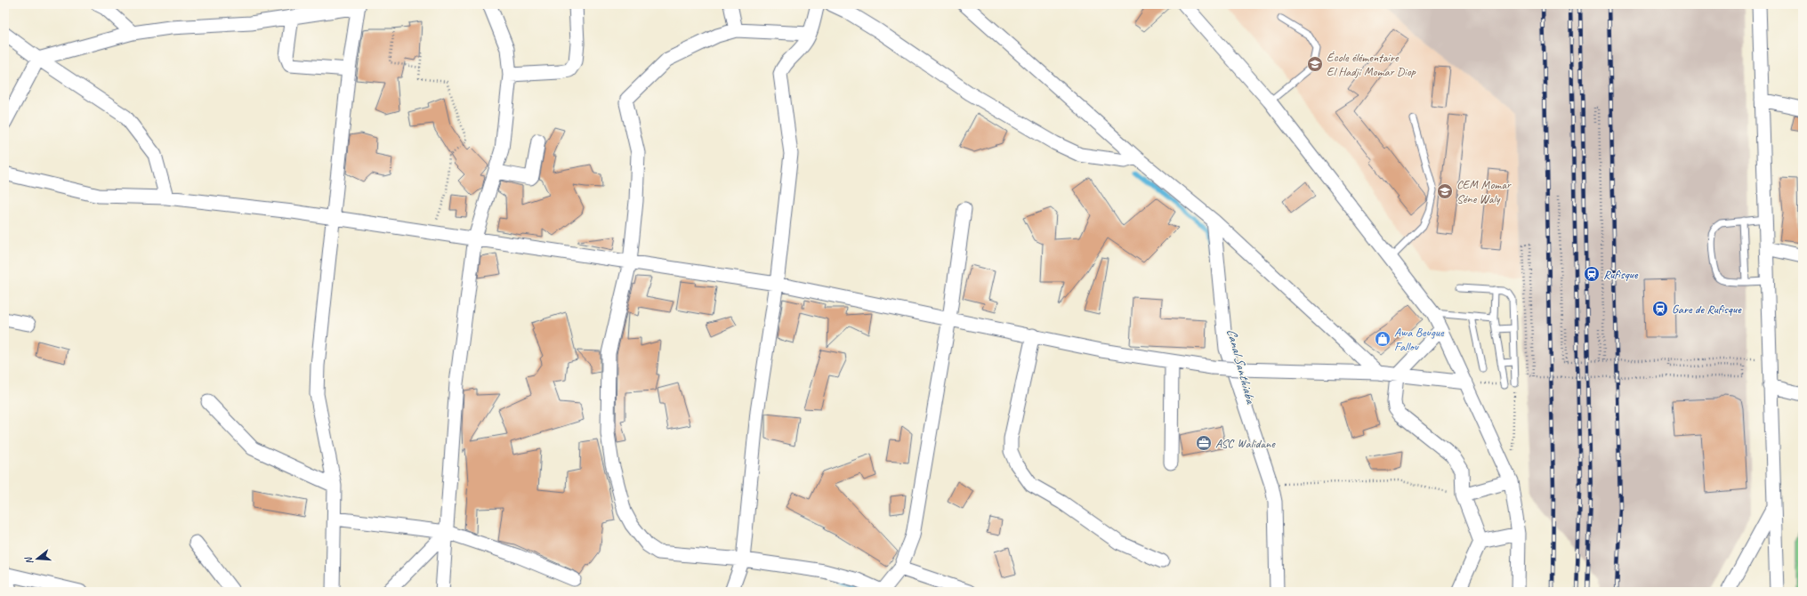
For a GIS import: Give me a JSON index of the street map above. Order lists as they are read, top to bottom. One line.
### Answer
{"water":["Canal Santhiaba"],"places":{"school or university":["École élémentaire El Hadji Momar Diop","CEM Momar Séne Waly"],"station":["Rufisque","Gare de Rufisque"],"shop":["Awa Beugue Fallou"],"office":["ASC Walidane"]},"north":"left"}
